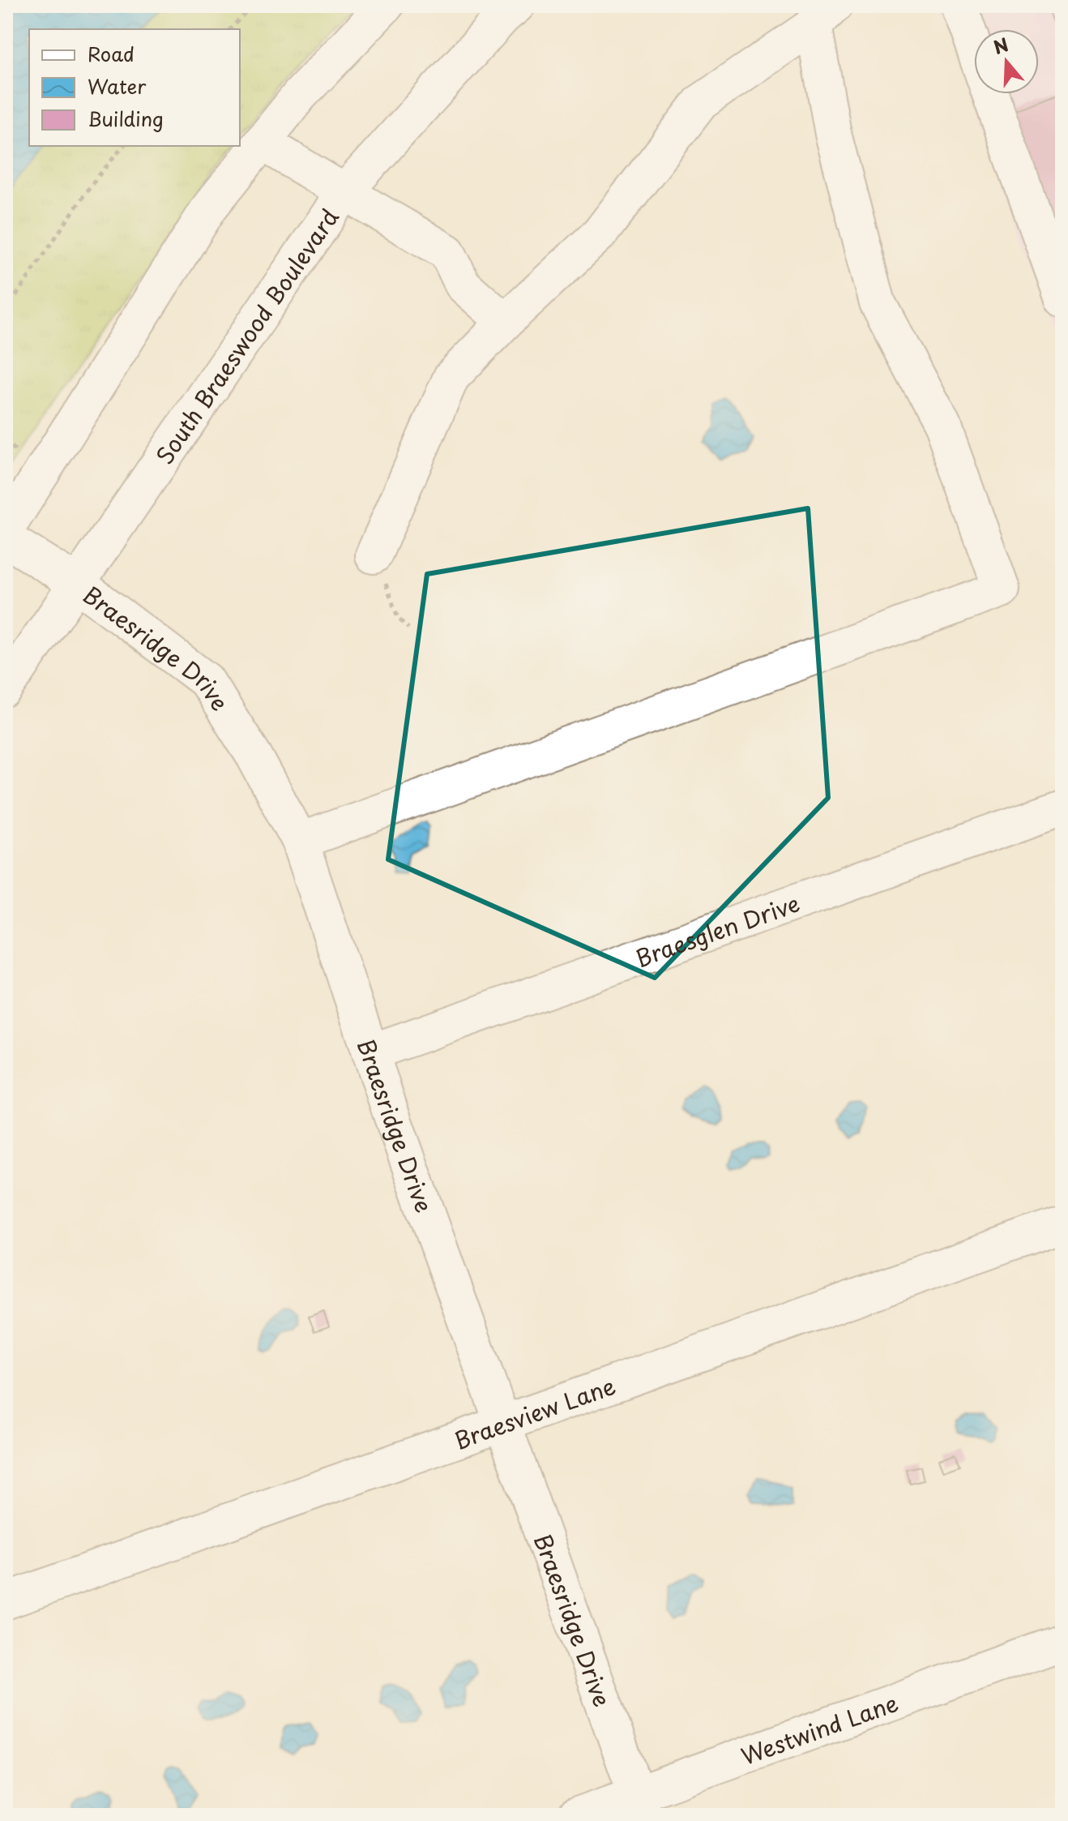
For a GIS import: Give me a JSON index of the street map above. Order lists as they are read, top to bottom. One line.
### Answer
{"streets":{"street":["South Braeswood Boulevard","Braesridge Drive","Braesglen Drive","Braesview Lane","Westwind Lane"]},"crossings":[["South Braeswood Boulevard","Braesridge Drive"],["Braesridge Drive","Braesglen Drive"],["Braesridge Drive","Braesview Lane"],["Braesridge Drive","Westwind Lane"]],"legend":["Road","Water","Building"],"north":"top"}
